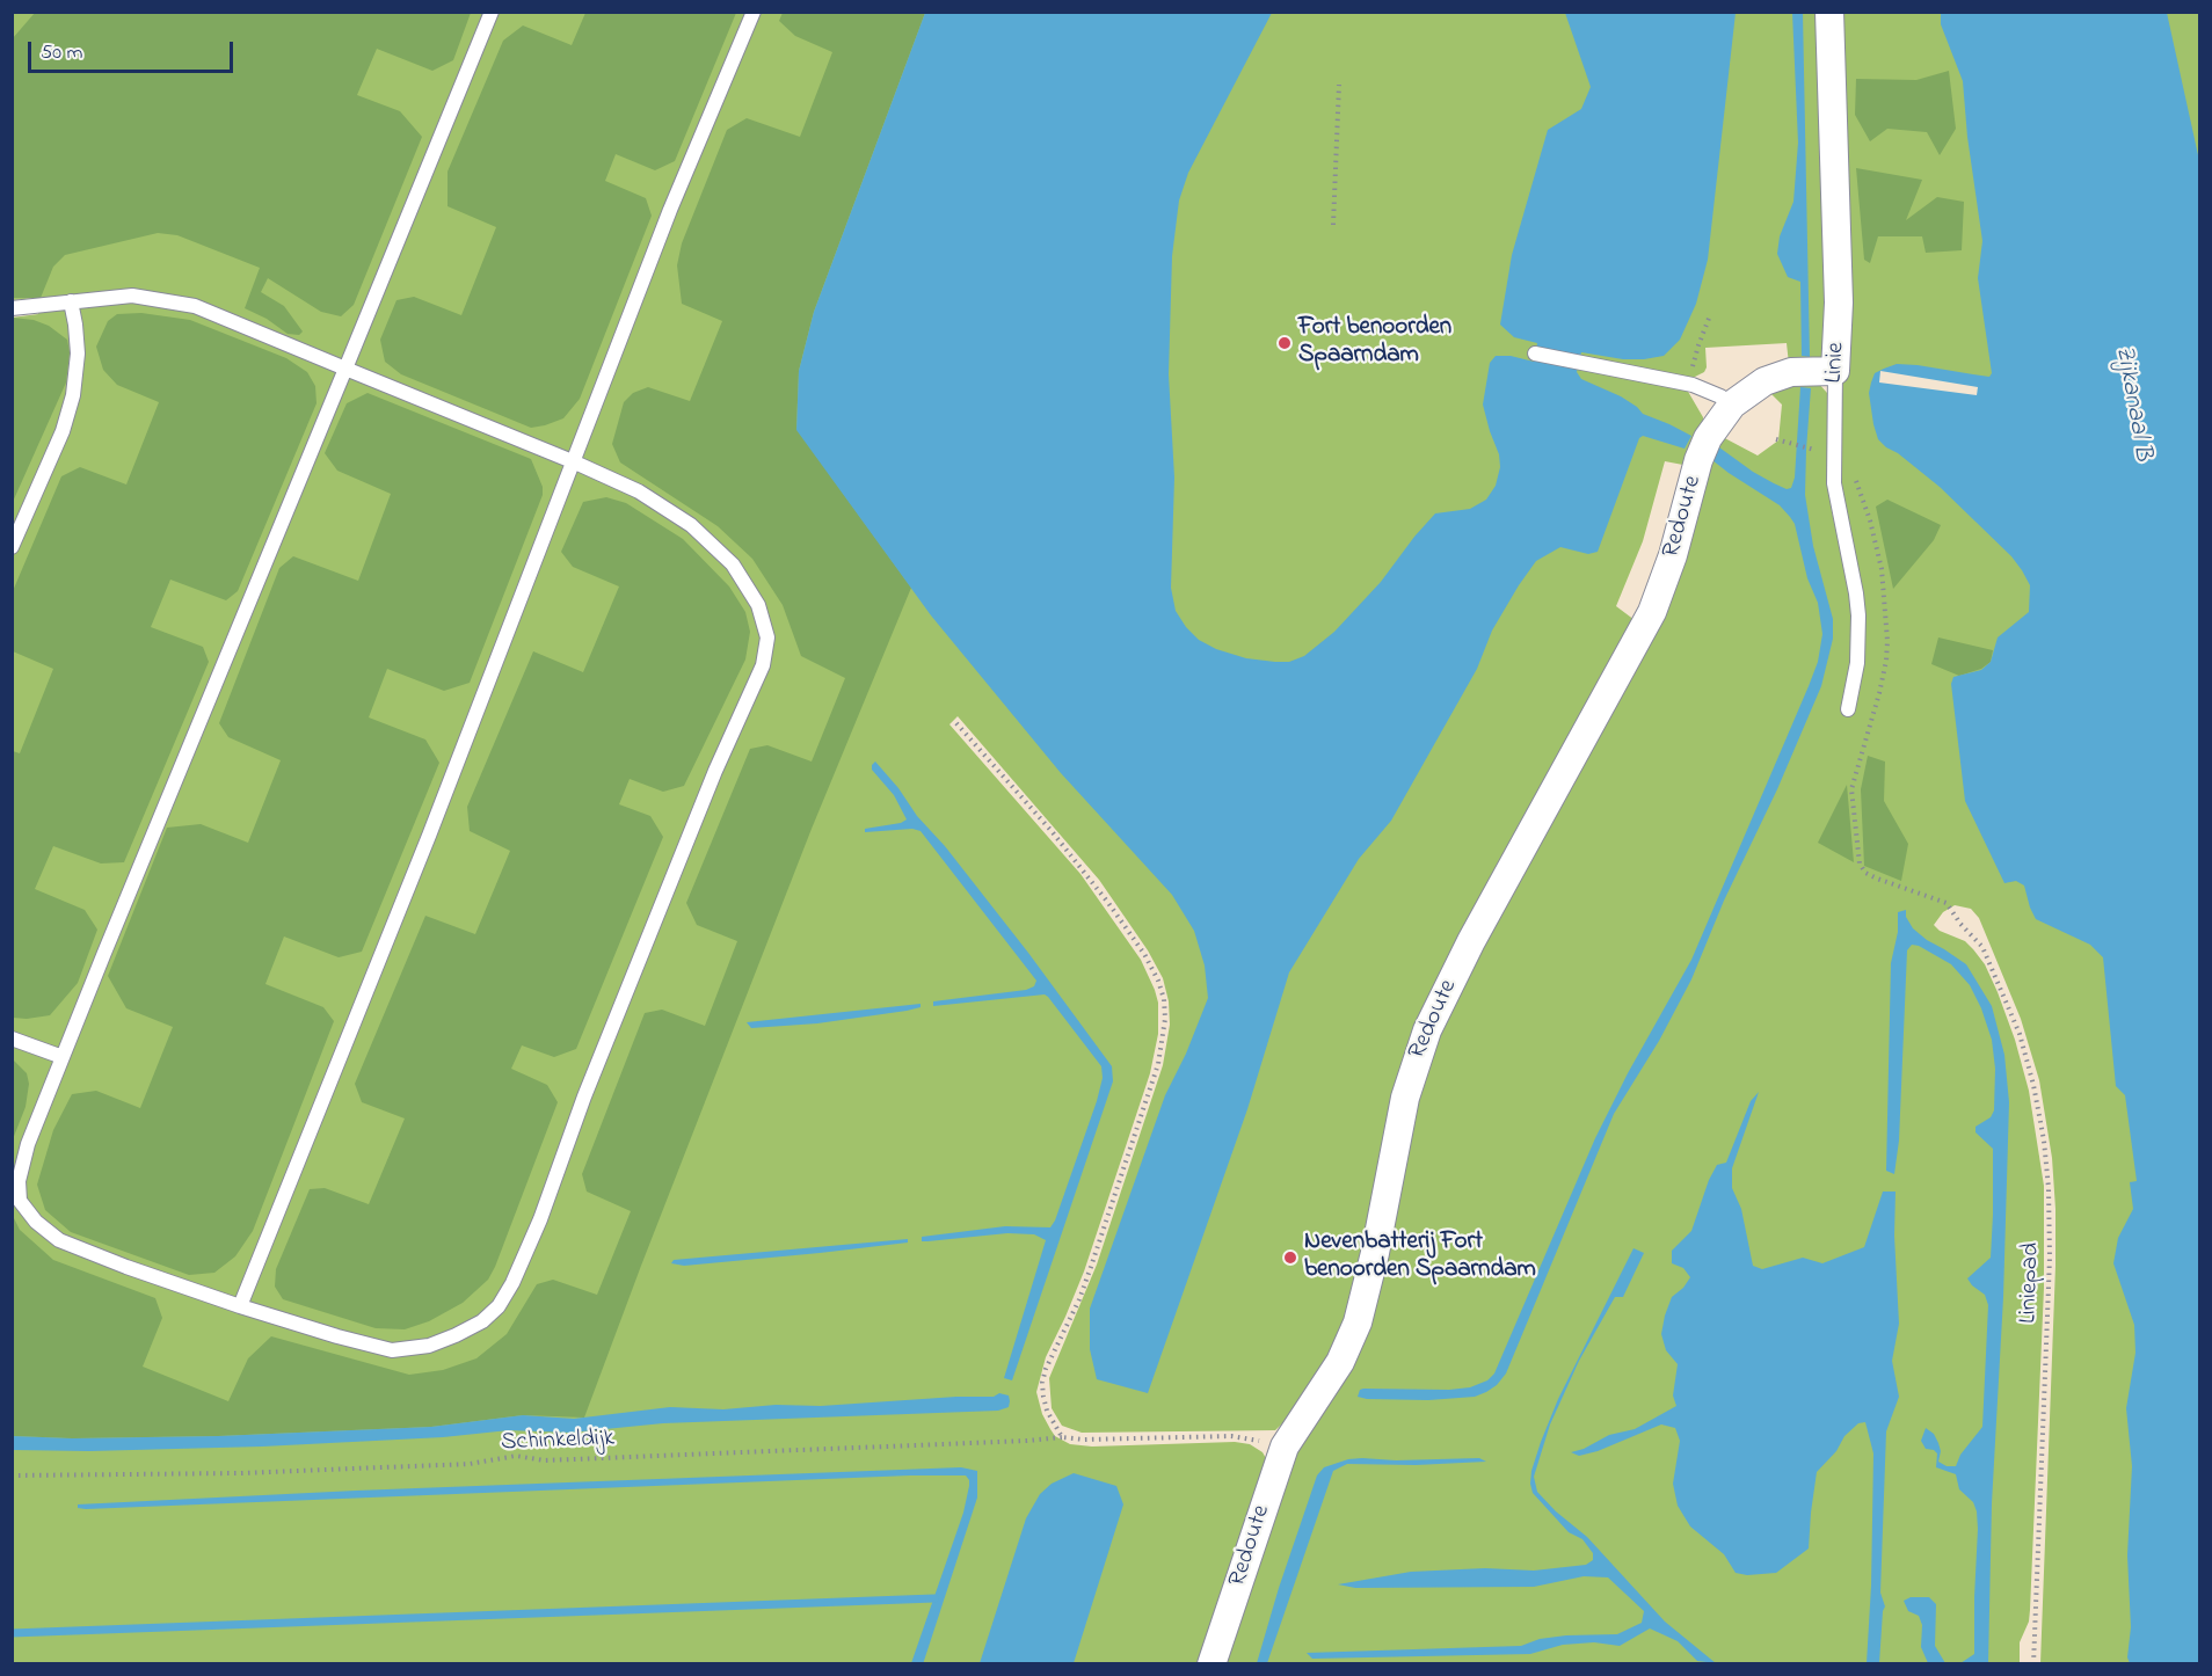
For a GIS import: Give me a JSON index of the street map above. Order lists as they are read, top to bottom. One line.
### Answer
{"streets":{"street":["Linie","Redoute"],"path":["Liniepad","Schinkeldijk"]},"crossings":[["Linie","Redoute"],["Redoute","Schinkeldijk"]],"water":["Zijkanaal B"],"places":["Fort benoorden Spaarndam","Nevenbatterij Fort benoorden Spaarndam"],"scale_bar":"50 m"}
